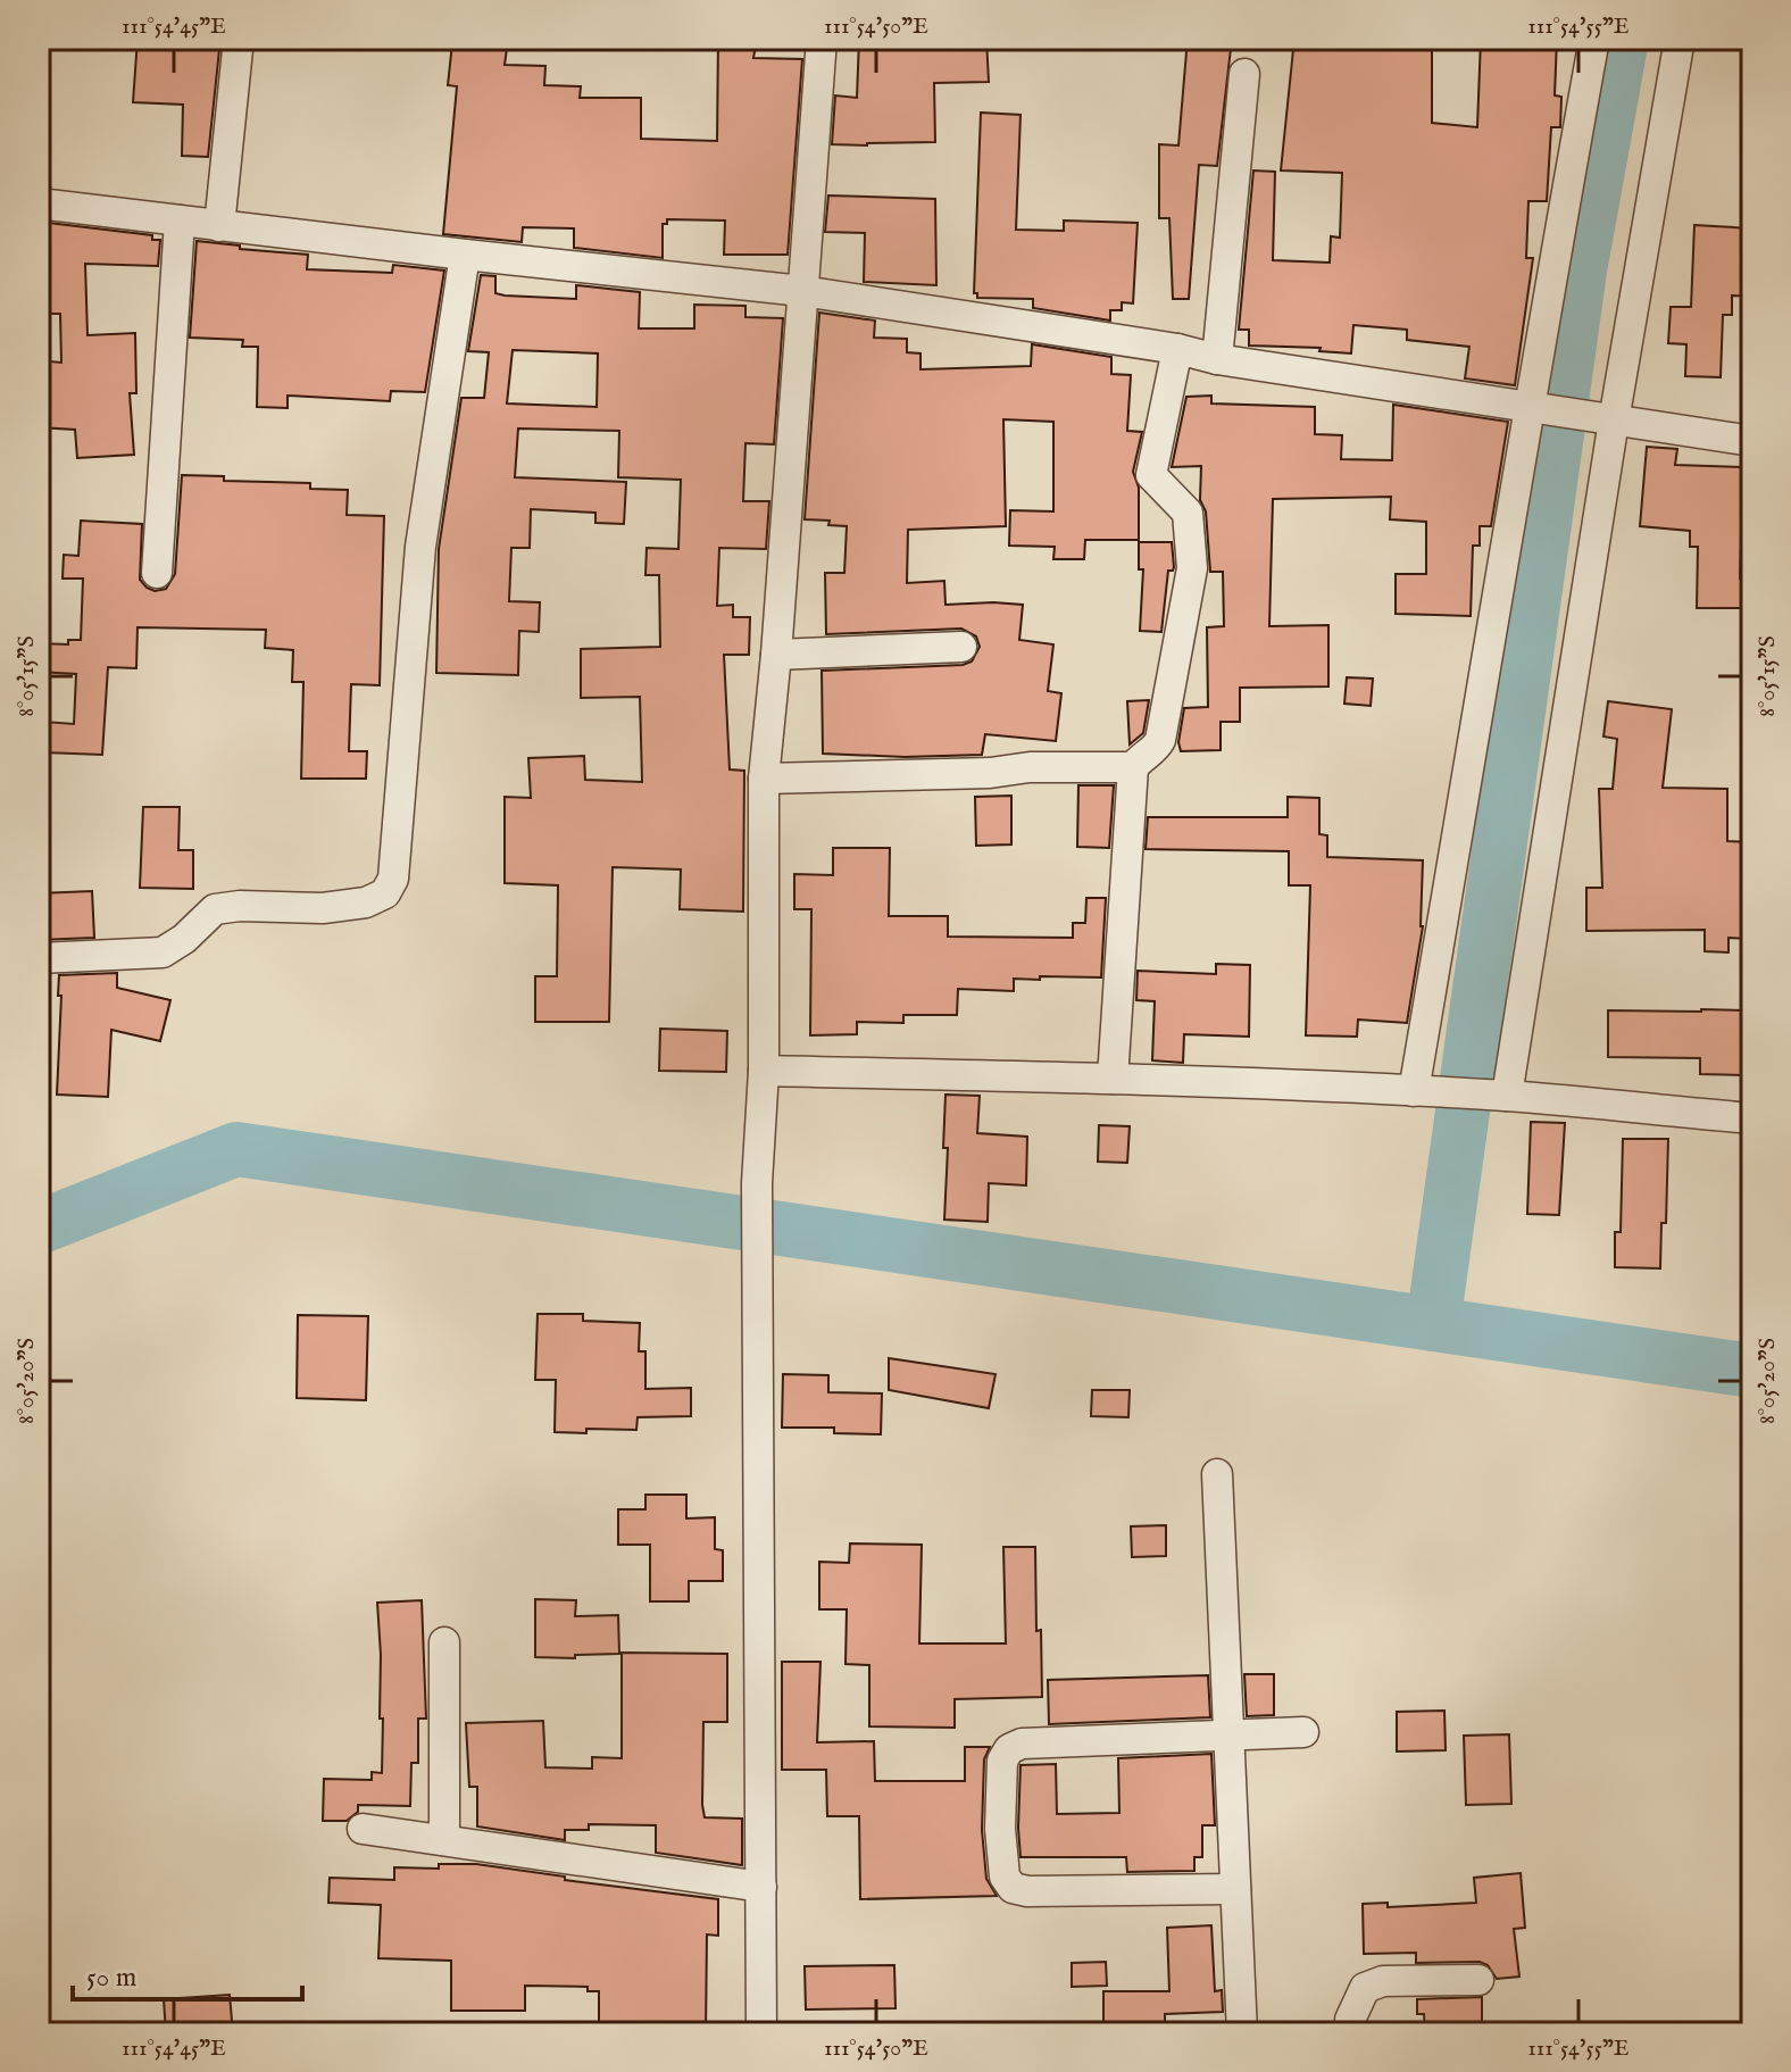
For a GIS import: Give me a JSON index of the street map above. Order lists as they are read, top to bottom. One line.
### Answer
{"scale_bar":"50 m","coordinates":["111°54'45\"E","111°54'50\"E","111°54'55\"E","8°05'15\"S","8°05'20\"S"]}
